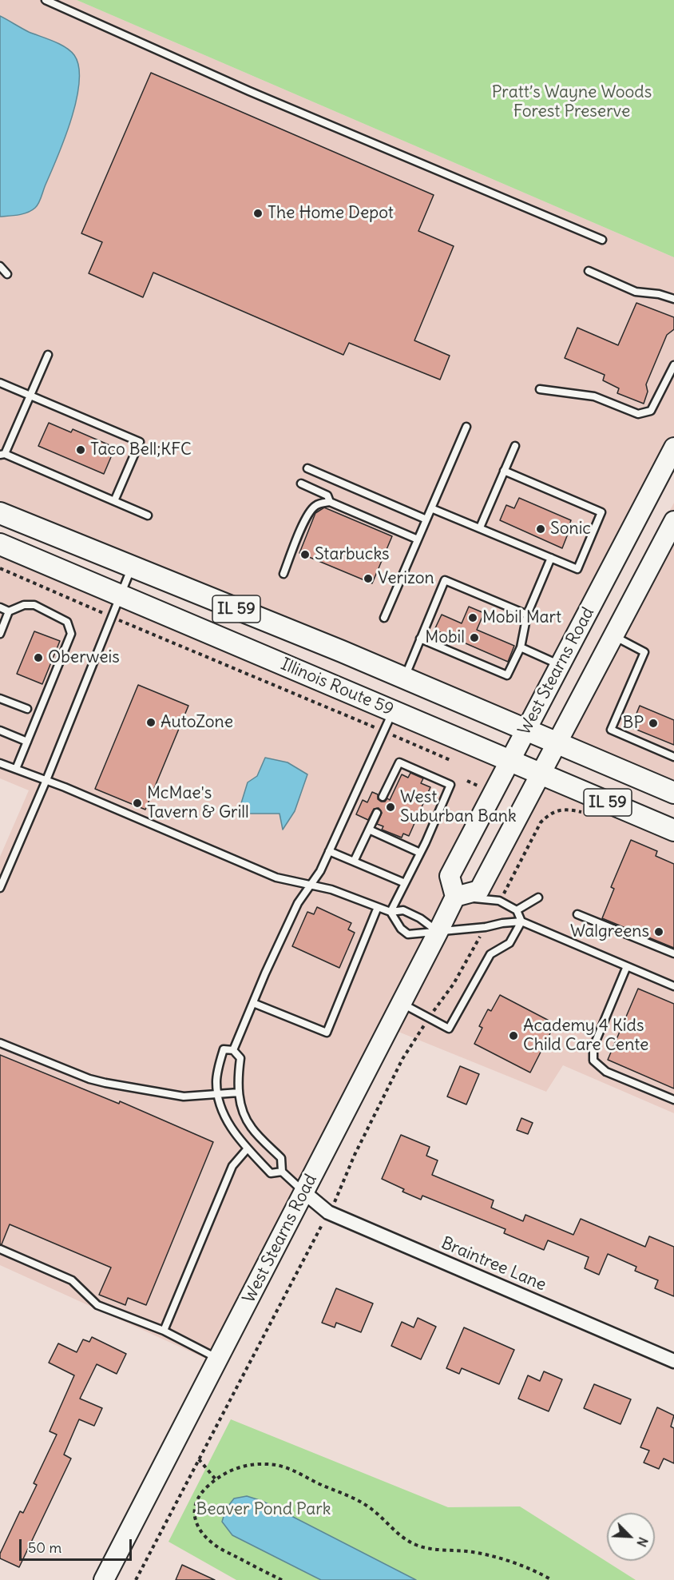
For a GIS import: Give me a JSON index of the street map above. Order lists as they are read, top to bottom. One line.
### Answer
{"streets":{"main road":["IL 59","West Stearns Road","Illinois Route 59"],"street":["Braintree Lane"]},"crossings":[["West Stearns Road","Illinois Route 59"],["West Stearns Road","Braintree Lane"]],"parks":["Pratt’s Wayne Woods Forest Preserve","Beaver Pond Park"],"places":["The Home Depot","Taco Bell;KFC","Sonic","Starbucks","Verizon","Mobil Mart","Mobil","Oberweis","AutoZone","BP","McMae's Tavern & Grill","West Suburban Bank","Walgreens","Academy 4 Kids Child Care Cente"],"scale_bar":"50 m","north":"bottom right"}
